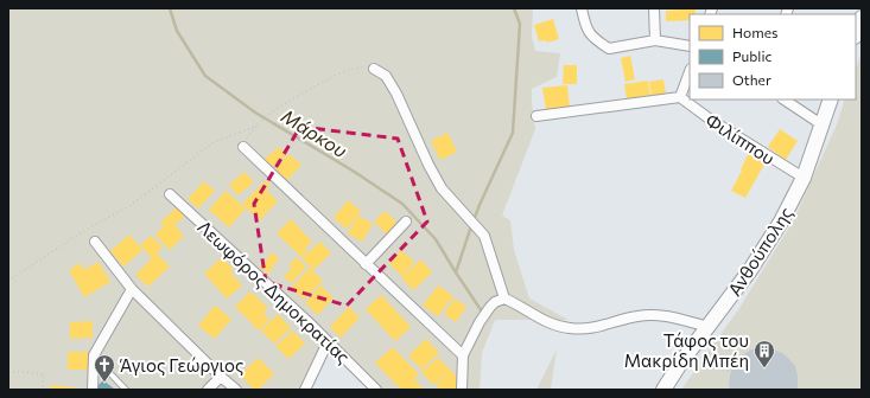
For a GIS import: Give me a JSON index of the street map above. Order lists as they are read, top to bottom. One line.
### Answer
{"streets":{"street":["Φιλίππου","Ανθούπολης","Λεωφόρος Δημοκρατίας"]},"crossings":[["Φιλίππου","Ανθούπολης"]],"water":["Μάρκου"],"places":{"building":["Τάφος του Μακρίδη Μπέη"],"church":["Άγιος Γεώργιος"]},"legend":["Homes","Public","Other"]}
